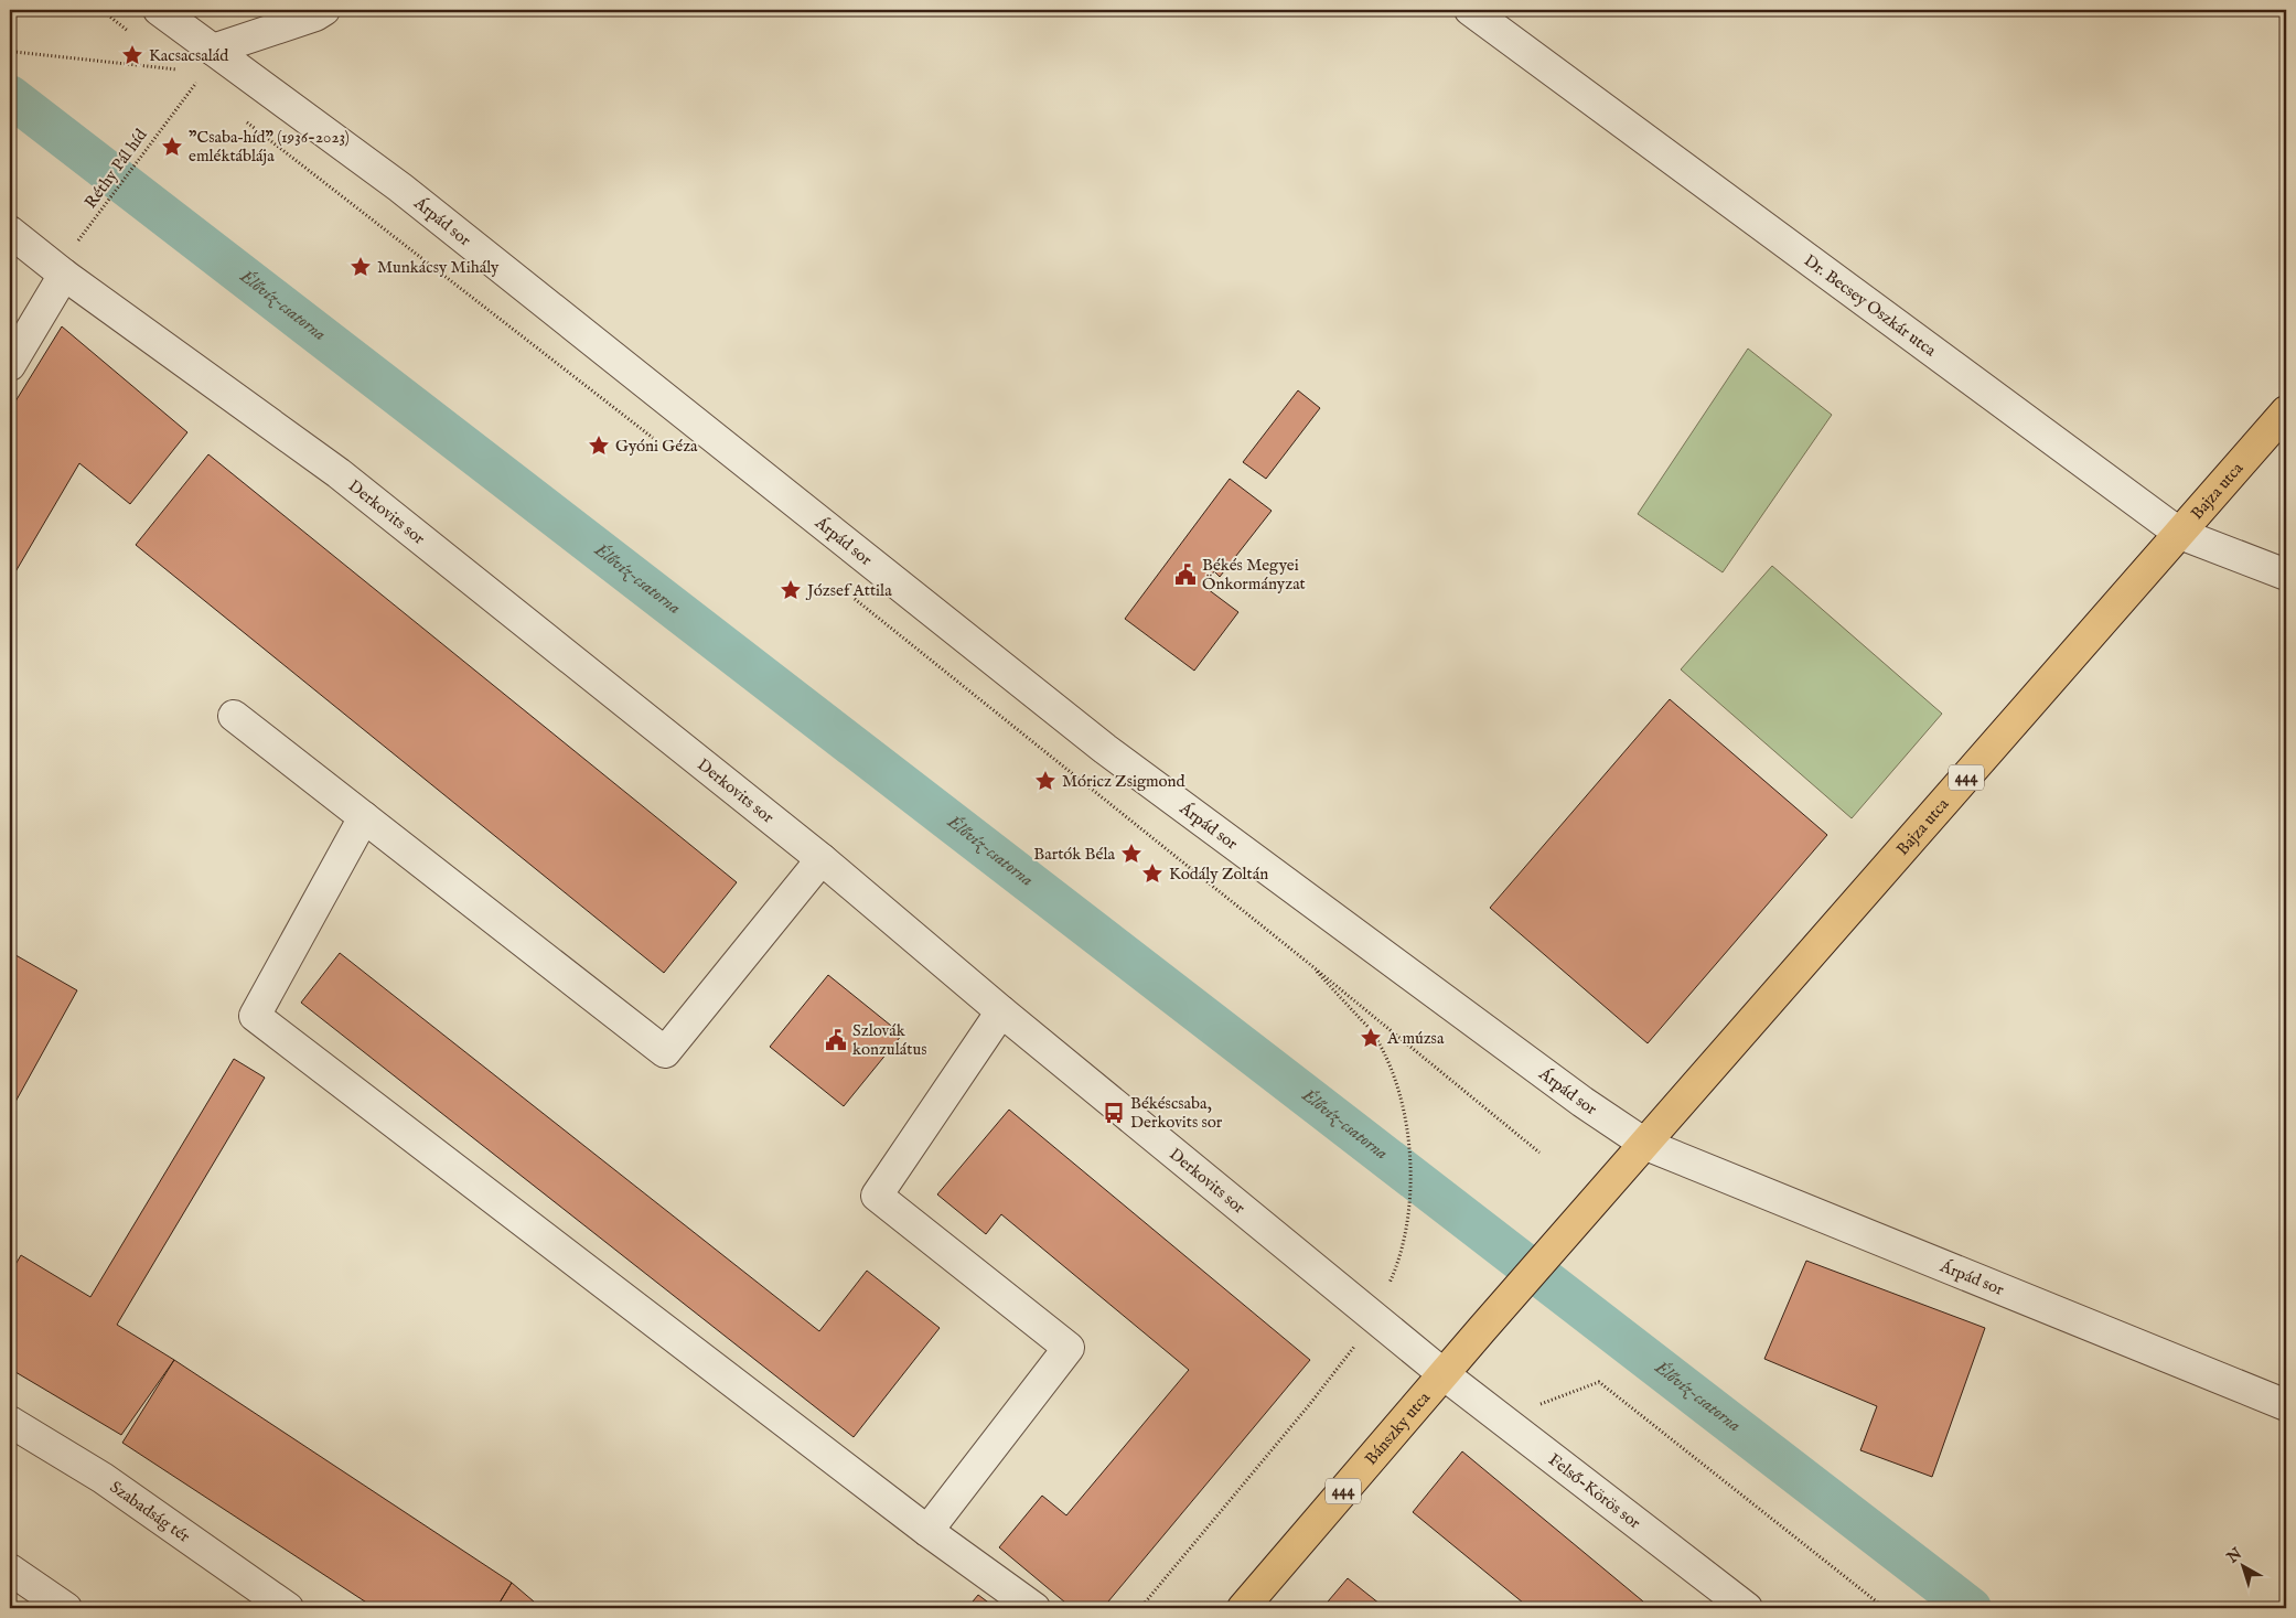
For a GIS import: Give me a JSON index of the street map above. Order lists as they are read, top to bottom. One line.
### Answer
{"streets":{"main road":["Bajza utca","444","Bánszky utca"],"street":["Árpád sor","Dr. Becsey Oszkár utca","Derkovits sor","Felső-Körös sor","Szabadság tér"],"path":["Réthy Pál híd"]},"crossings":[["Réthy Pál híd","Derkovits sor"],["Árpád sor","Bajza utca"],["Árpád sor","444"],["Dr. Becsey Oszkár utca","Bajza utca"],["Bajza utca","444"],["Derkovits sor","444"],["Derkovits sor","Bánszky utca"],["Derkovits sor","Felső-Körös sor"],["444","Bánszky utca"],["444","Felső-Körös sor"],["Bánszky utca","Felső-Körös sor"]],"water":["Élővíz-csatorna"],"places":{"place":["Kacsacsalád","\"Csaba‑híd\" (1936-2023) emléktáblája","Munkácsy Mihály","Gyóni Géza","József Attila","Móricz Zsigmond","Bartók Béla","Kodály Zoltán","A múzsa"],"public building":["Békés Megyei Önkormányzat","Szlovák konzulátus"],"bus stop":["Békéscsaba, Derkovits sor"]},"north":"top left"}
